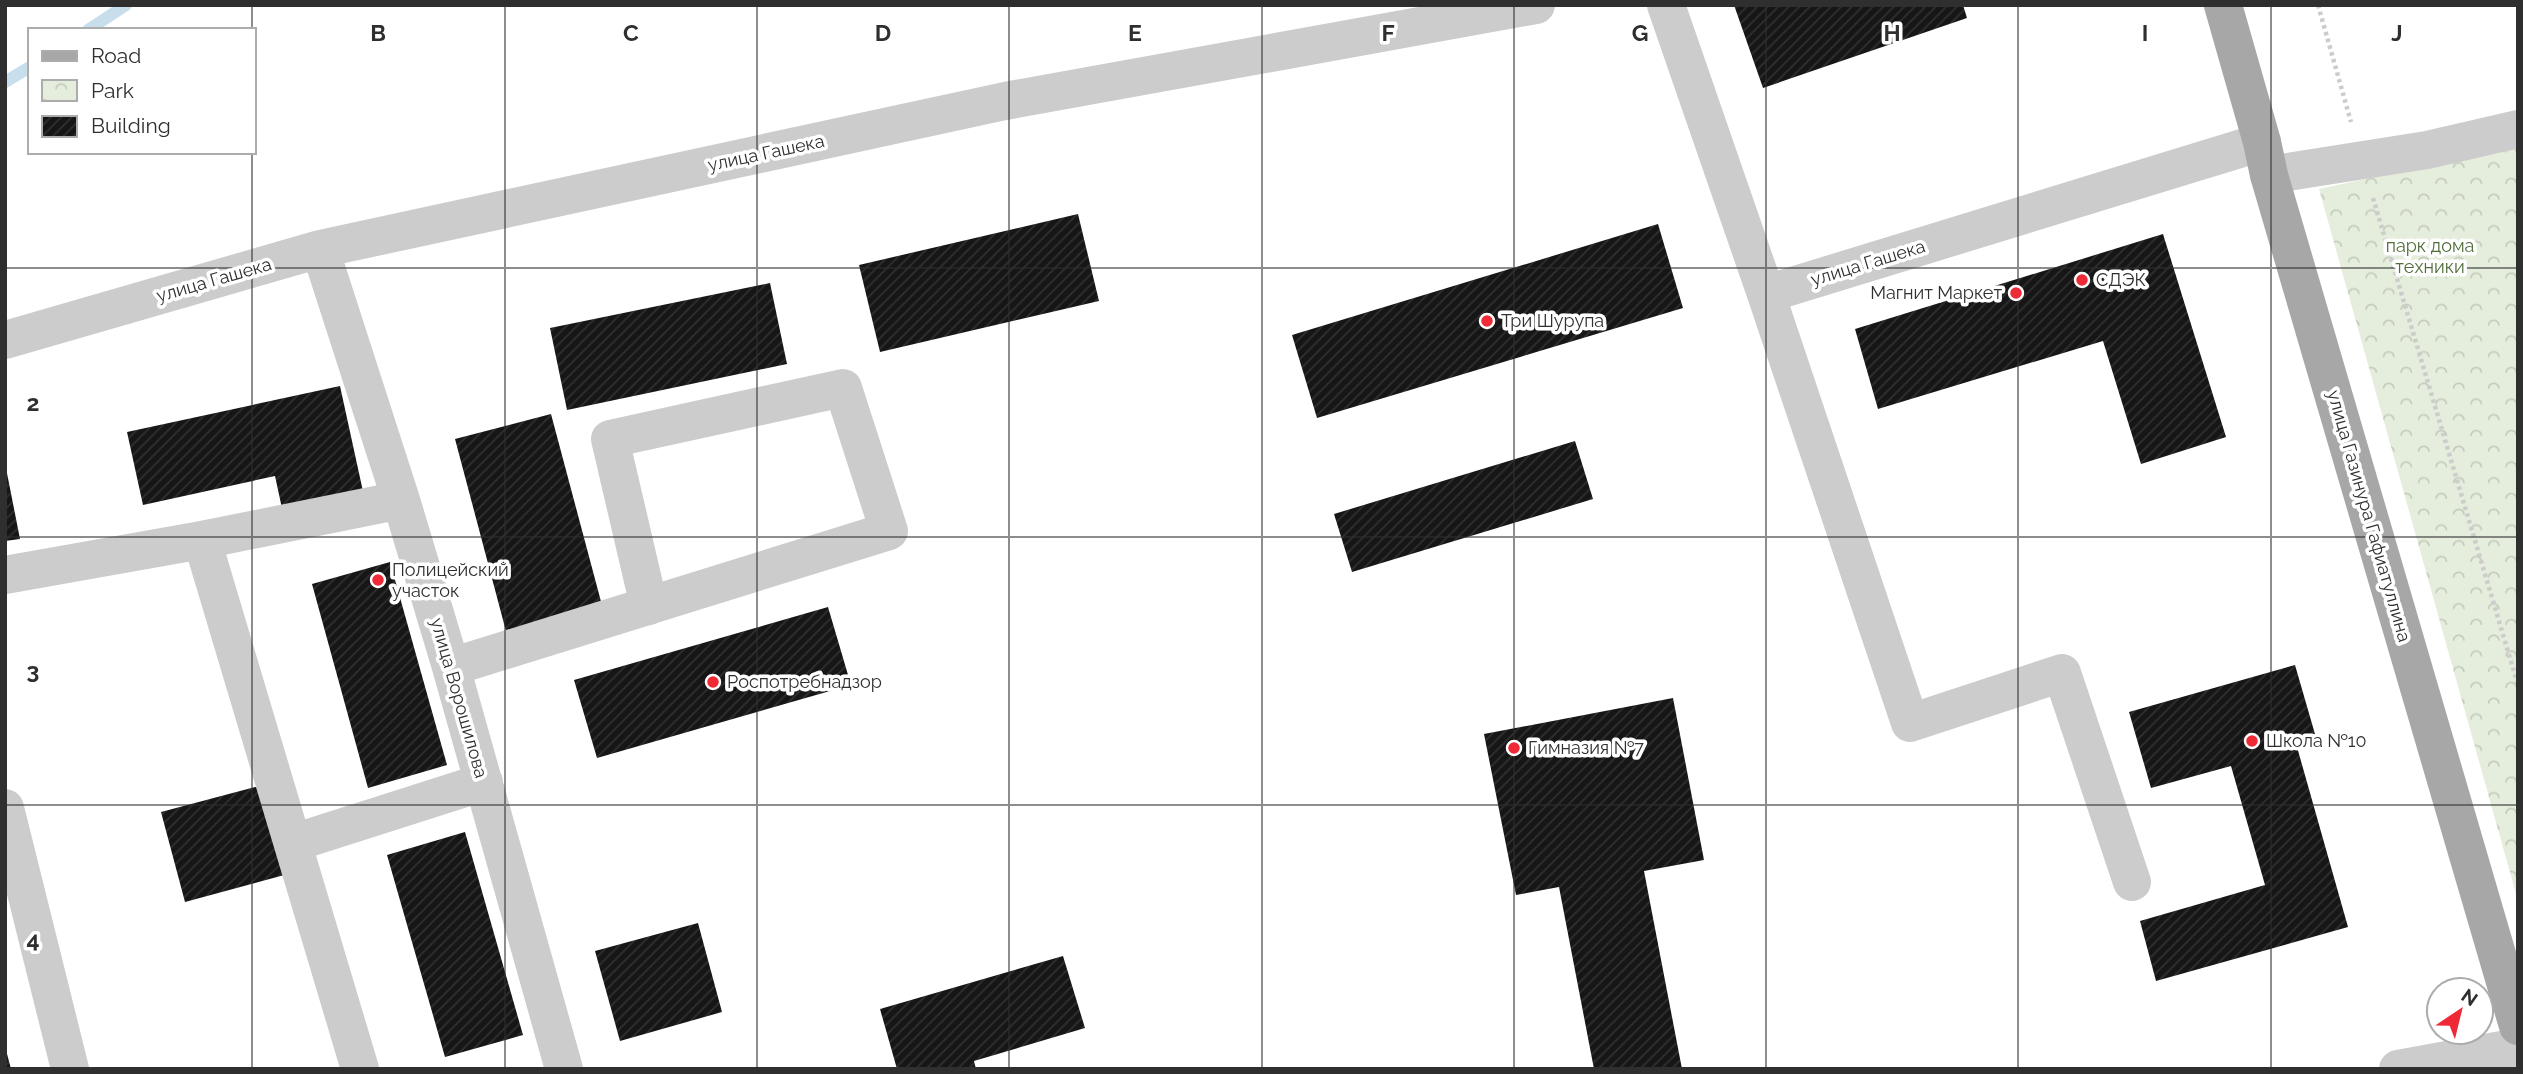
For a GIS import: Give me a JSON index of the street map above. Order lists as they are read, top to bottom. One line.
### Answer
{"streets":{"main road":["улица Газинура Гафиатуллина"],"street":["улица Гашека","улица Ворошилова"]},"crossings":[["улица Гашека","улица Газинура Гафиатуллина"],["улица Гашека","улица Ворошилова"]],"parks":["парк дома техники"],"places":["СДЭК","Магнит Маркет","Три Шурупа","Полицейский участок","Роспотребнадзор","Школа №10","Гимназия №7"],"legend":["Road","Park","Building"],"north":"top right","grid":{"columns":["B","C","D","E","F","G","H","I","J"],"rows":["2","3","4"]}}
